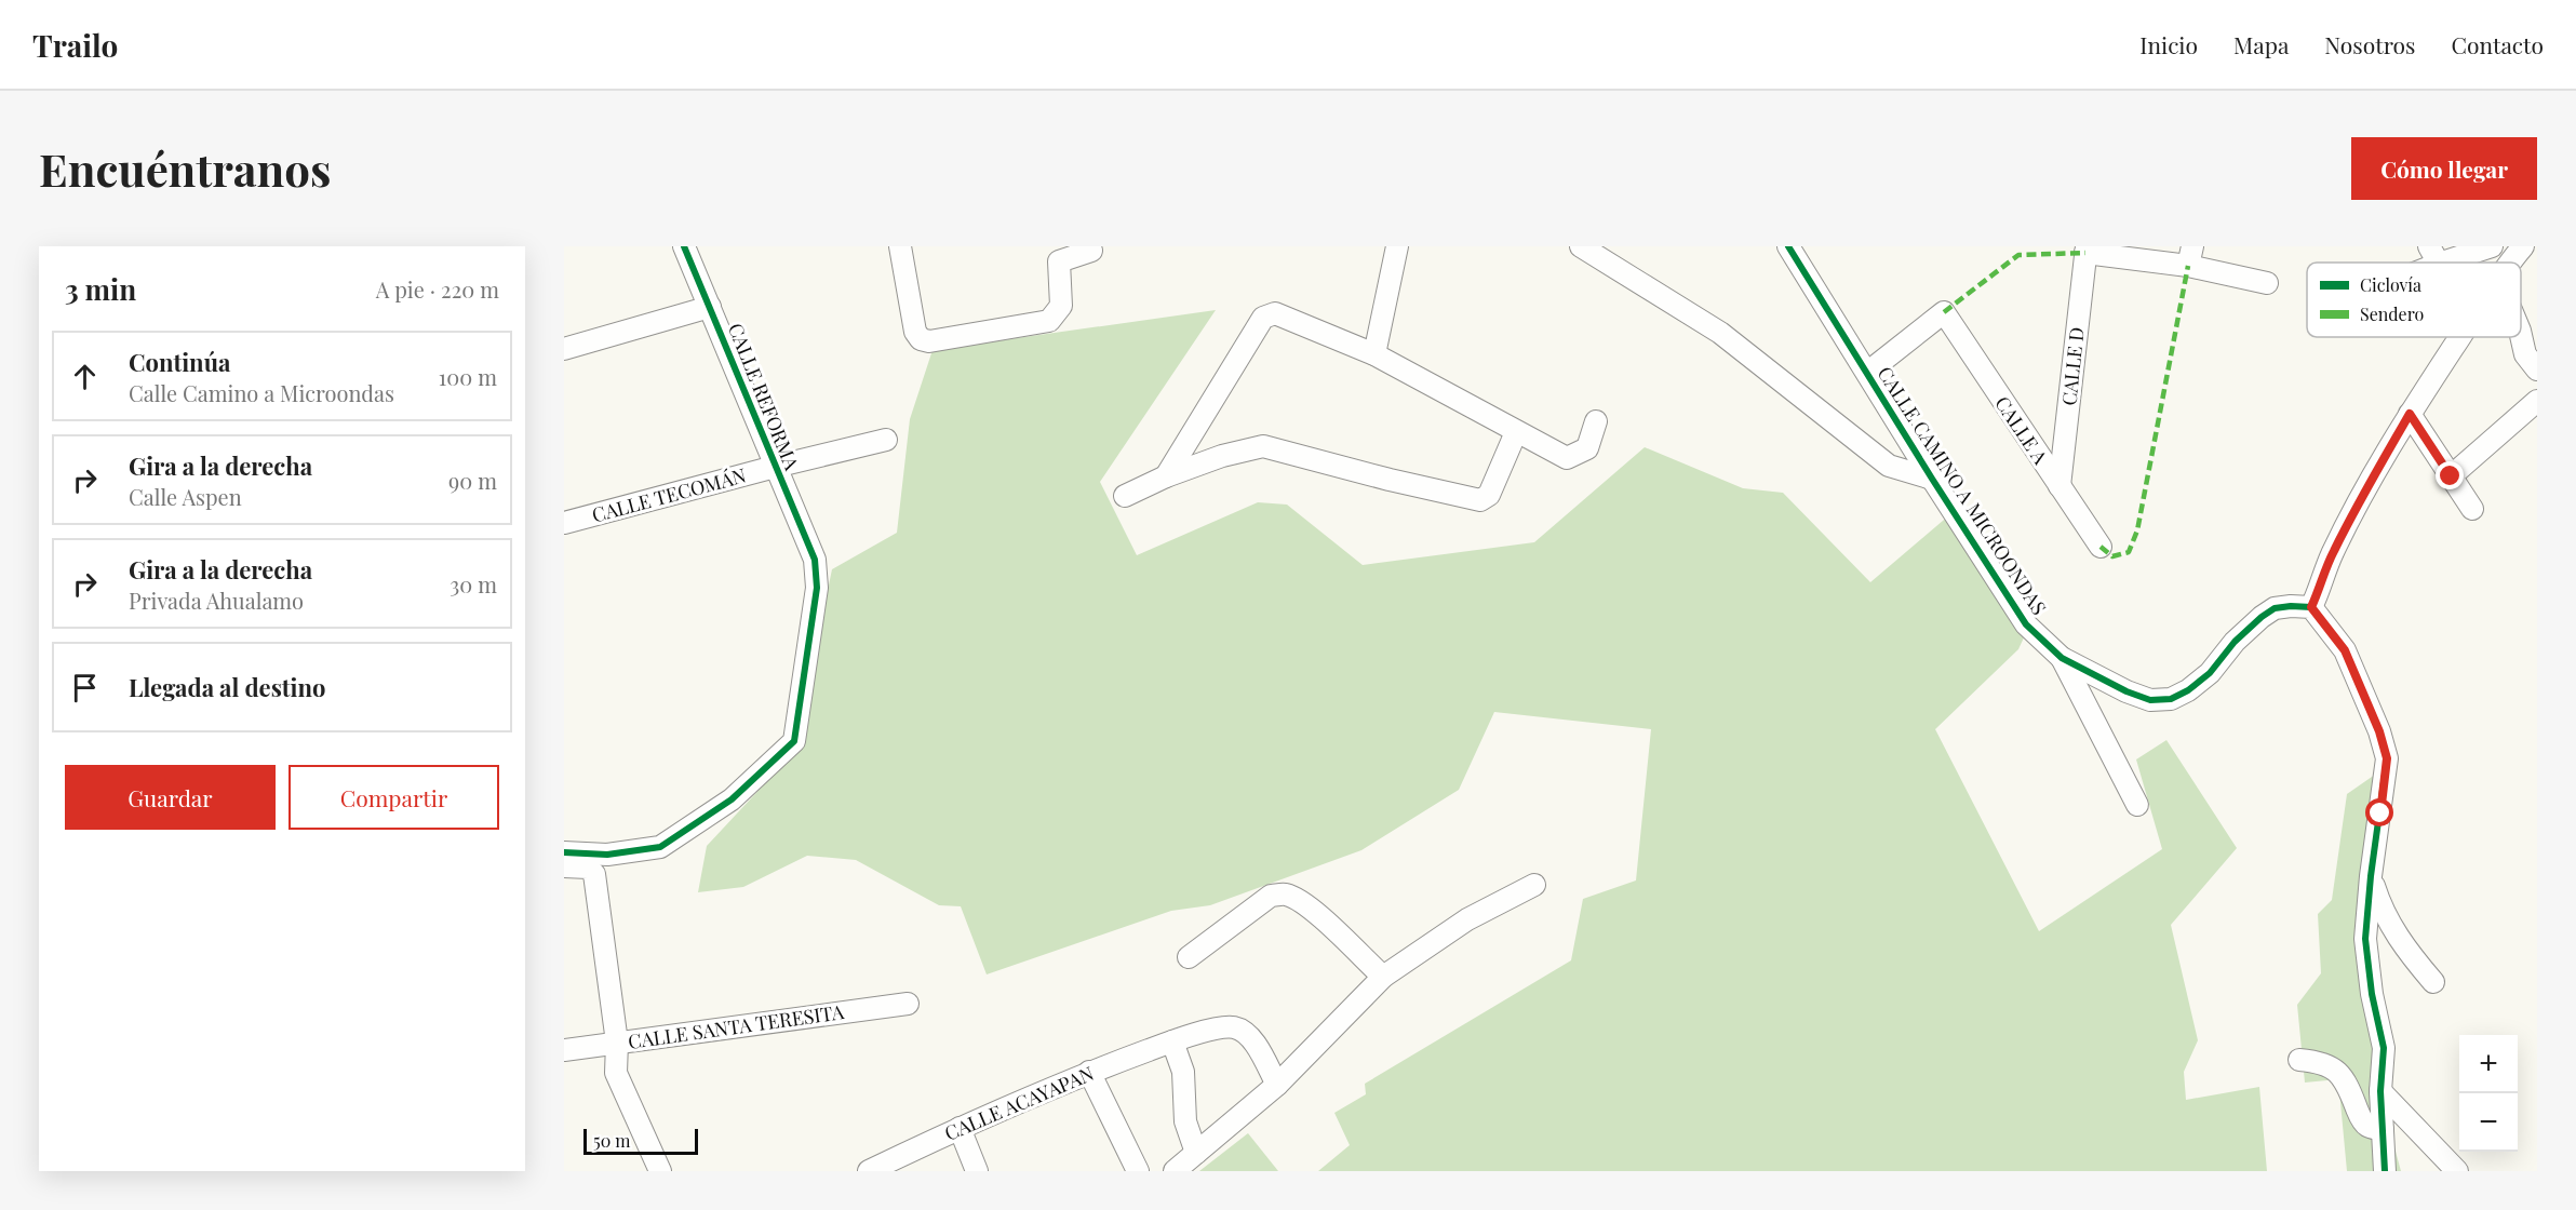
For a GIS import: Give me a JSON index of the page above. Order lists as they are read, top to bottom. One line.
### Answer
{"streets":{"street":["CALLE D","CALLE REFORMA","CALLE A","CALLE CAMINO A MICROONDAS","CALLE TECOMÁN","CALLE SANTA TERESITA","CALLE ACAYAPAN"]},"crossings":[["CALLE D","CALLE A"],["CALLE REFORMA","CALLE TECOMÁN"],["CALLE A","CALLE CAMINO A MICROONDAS"]],"legend":["Ciclovía","Sendero"],"scale_bar":"50 m","page":{"header":"Trailo","nav":["Inicio","Mapa","Nosotros","Contacto"],"buttons":["Cómo llegar",["Guardar","Compartir"]],"title":"Encuéntranos","heading":["3 min","A pie · 220 m"],"list":[["Continúa","Calle Camino a Microondas","100 m"],["Gira a la derecha","Calle Aspen","90 m"],["Gira a la derecha","Privada Ahualamo","30 m"],"Llegada al destino"],"map_buttons":["+","−"],"scale":"50 m"}}
